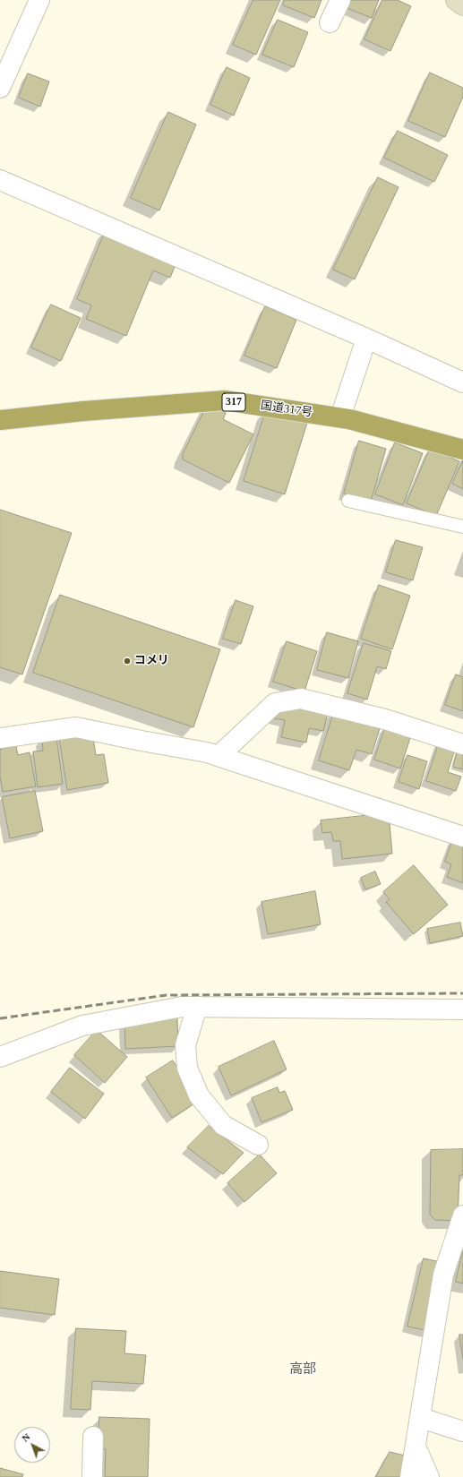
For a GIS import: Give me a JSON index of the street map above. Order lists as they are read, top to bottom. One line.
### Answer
{"streets":{"highway":["317","国道317号"]},"districts":["高部"],"places":["コメリ"],"north":"top left"}
